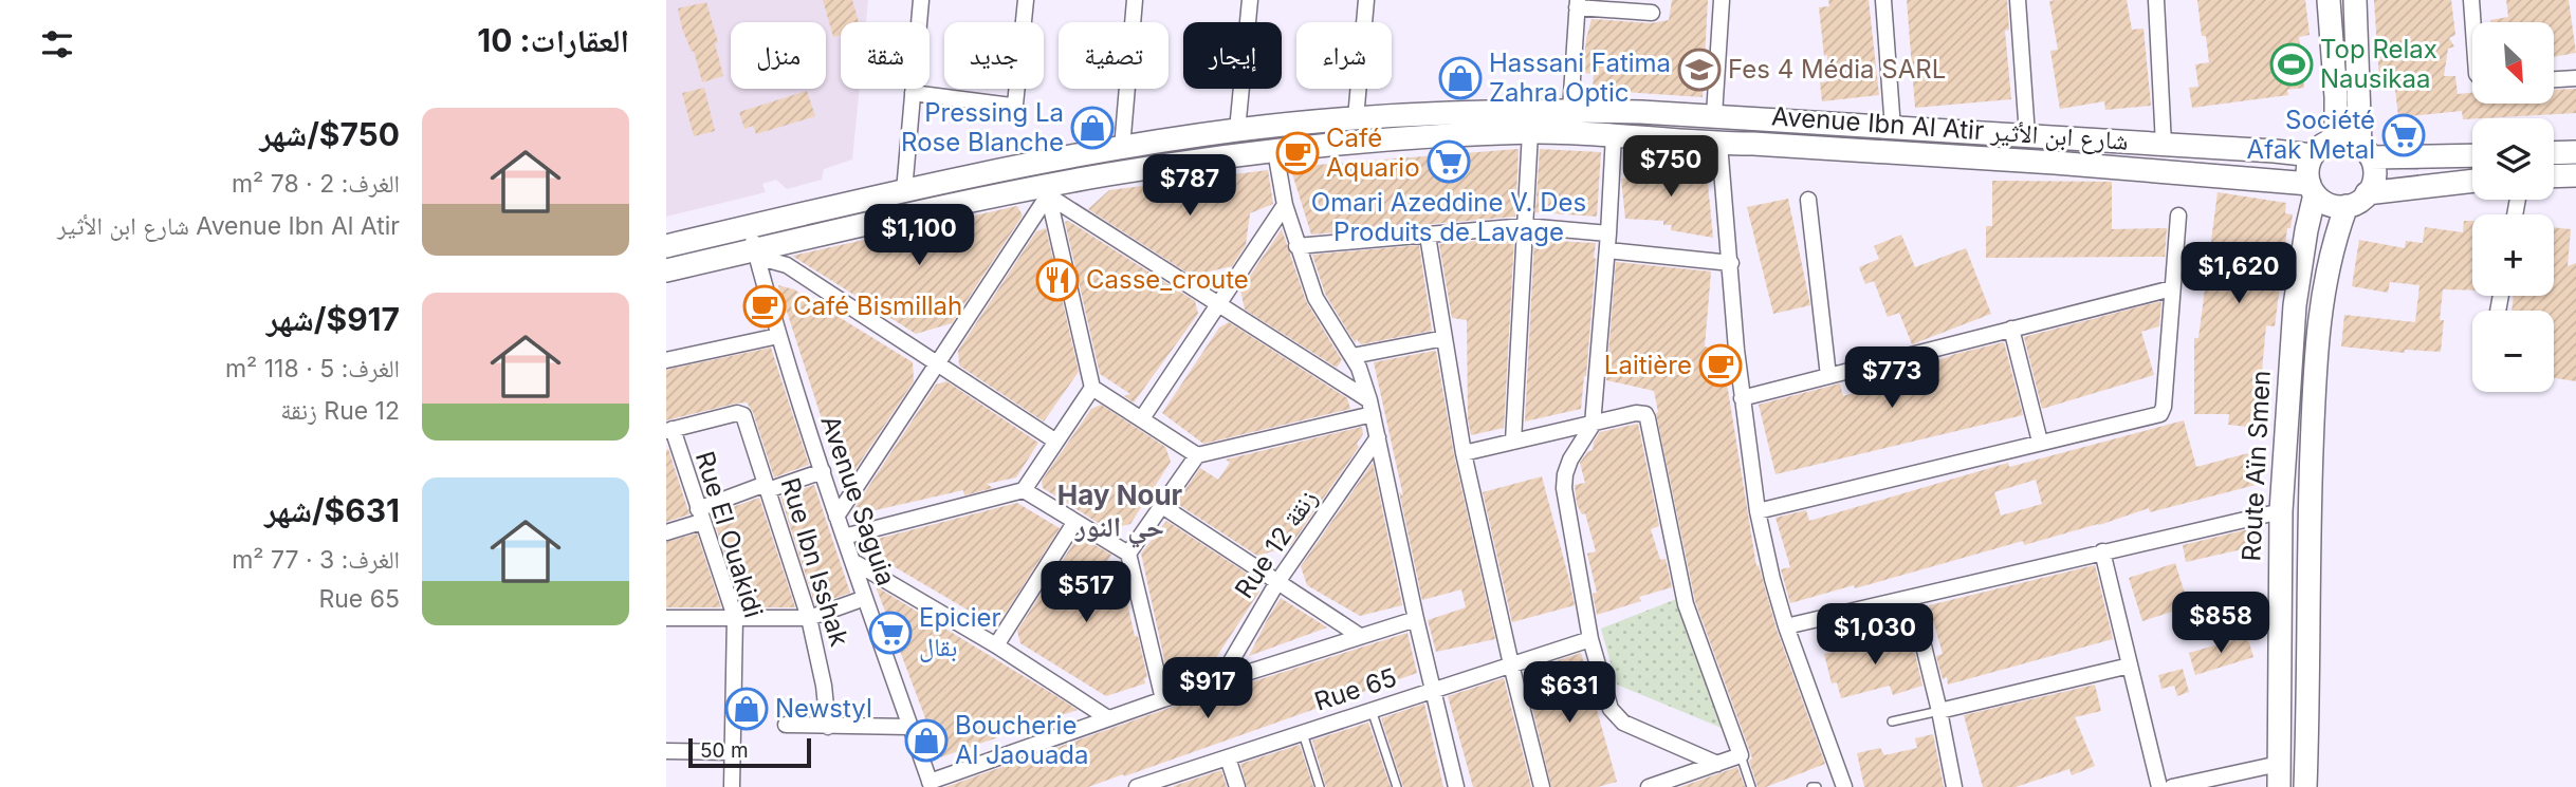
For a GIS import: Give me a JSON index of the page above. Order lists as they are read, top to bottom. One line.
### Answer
{"streets":{"street":["Avenue Ibn Al Atir شارع ابن الأثير","Route Aïn Smen","Avenue Saguia","Rue El Ouakidi","Rue 12 زنقة","Rue Ibn Isshak","Rue 65"]},"crossings":[["Avenue Ibn Al Atir شارع ابن الأثير","Route Aïn Smen"],["Avenue Ibn Al Atir شارع ابن الأثير","Avenue Saguia"],["Rue El Ouakidi","Rue Ibn Isshak"]],"districts":["Hay Nour حي النور"],"places":{"sports":["Top Relax Nausikaa"],"school or university":["Fes 4 Média SARL"],"shop":["Hassani Fatima Zahra Optic","Pressing La Rose Blanche","Newstyl","Boucherie Al Jaouada"],"supermarket":["Société Afak Metal","Omari Azeddine V. Des Produits de Lavage","Epicier بقال"],"cafe":["Café Aquario","Café Bismillah","Laitière"],"restaurant":["Casse_croute"]},"scale_bar":"50 m","north":"bottom right","page":{"heading":"العقارات: 10","map_buttons":["+","−"],"chip":["شراء","إيجار","تصفية","جديد","شقة","منزل"],"list":[{"name":"$750/شهر","note":"الغرف: 2 · 78 m² · Avenue Ibn Al Atir شارع ابن الأثير"},{"name":"$917/شهر","note":"الغرف: 5 · 118 m² · Rue 12 زنقة"},{"name":"$631/شهر","note":"الغرف: 3 · 77 m² · Rue 65"}],"price":["$750","$787","$1,100","$1,620","$773","$517","$858","$1,030","$917","$631"],"scale":"50 m"}}
